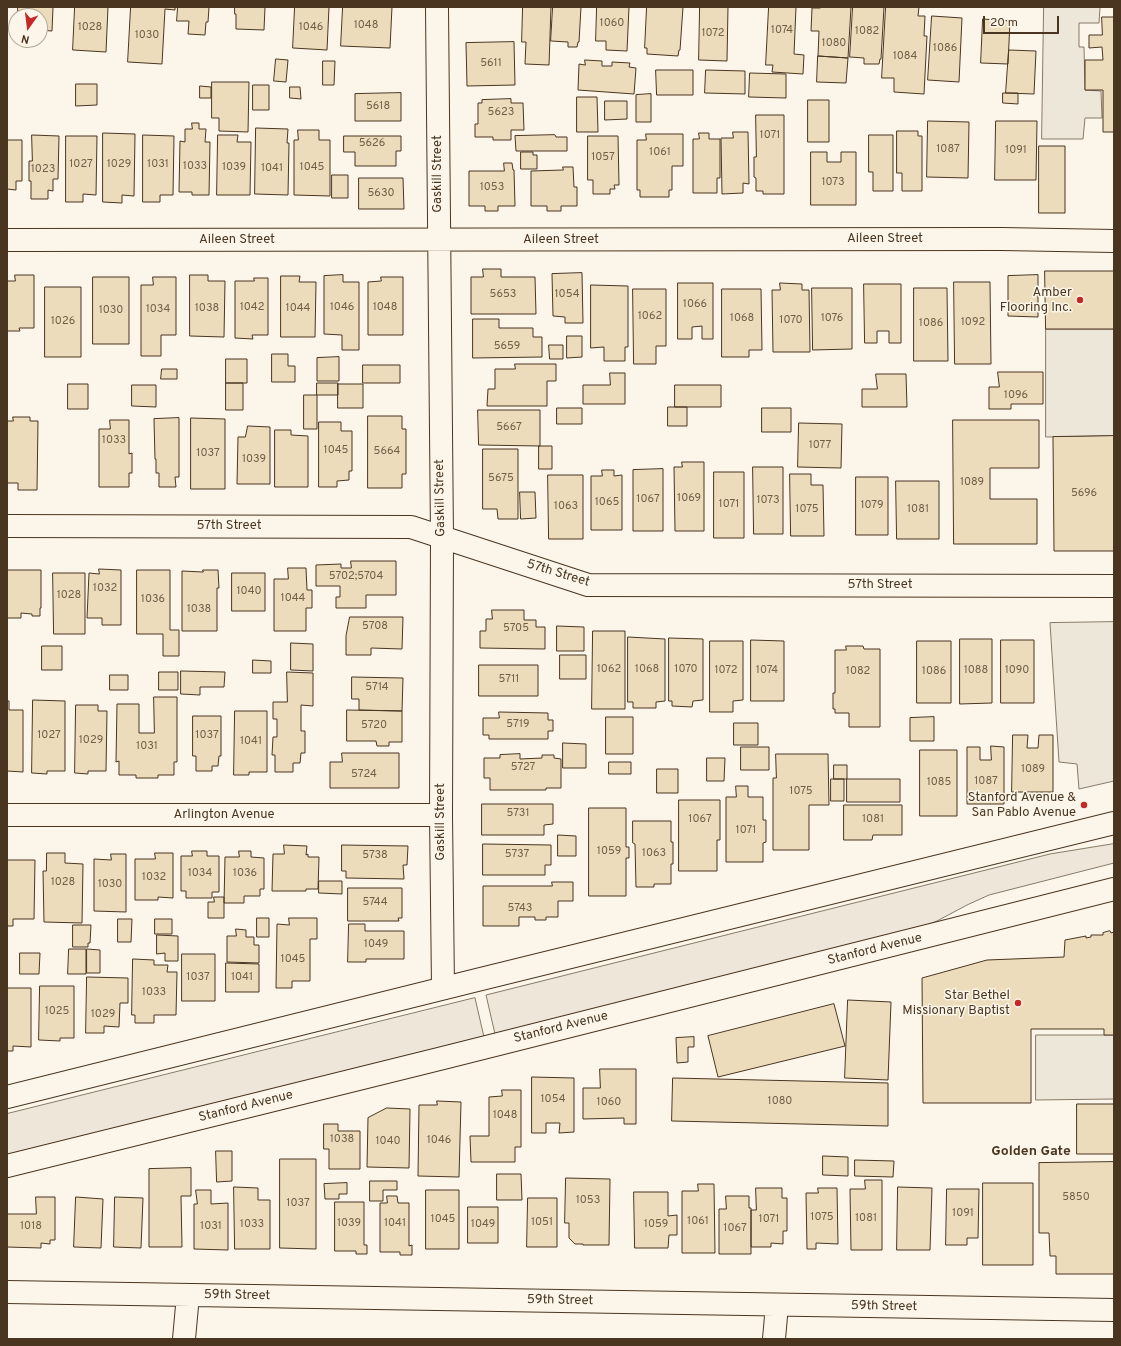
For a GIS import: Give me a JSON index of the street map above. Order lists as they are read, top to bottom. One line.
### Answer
{"streets":{"street":["Gaskill Street","Aileen Street","57th Street","Arlington Avenue","Stanford Avenue","59th Street"]},"crossings":[["Gaskill Street","Aileen Street"],["Gaskill Street","57th Street"],["Gaskill Street","Arlington Avenue"]],"districts":["Golden Gate"],"places":["Amber Flooring Inc.","Stanford Avenue & San Pablo Avenue","Star Bethel Missionary Baptist"],"house_numbers":["1060","1048","1028","1046","1074","1082","1072","1030","1080","1086","1084","5611","5618","5623","1071","5626","1087","1091","1061","1057","1027","1029","1031","1033","1039","1045","1041","1023","1073","1053","5630","5653","1054","1066","1042","1046","1048","1038","1044","1034","1030","1062","1068","1076","1070","1026","1092","1086","5659","1096","5667","1033","1077","1045","5664","1037","1039","5675","1089","5696","1069","1067","1073","1065","1071","1079","1063","1075","1081","5702;5704","1032","1040","1028","1044","1036","1038","5708","5705","1062","1068","1070","1072","1074","1088","1090","1082","1086","5711","5714","5719","5720","1027","1037","1029","1041","1031","5727","1089","5724","1087","1085","1075","5731","1067","1081","1071","1059","1063","5737","5738","1034","1036","1032","1028","1030","5744","5743","1049","1045","1037","1041","1033","1025","1029","1054","1080","1060","1048","1038","1046","1040","5850","1053","1037","1091","1075","1081","1045","1071","1061","1051","1039","1041","1033","1049","1059","1018","1031","1067"],"scale_bar":"20 m","north":"bottom"}
